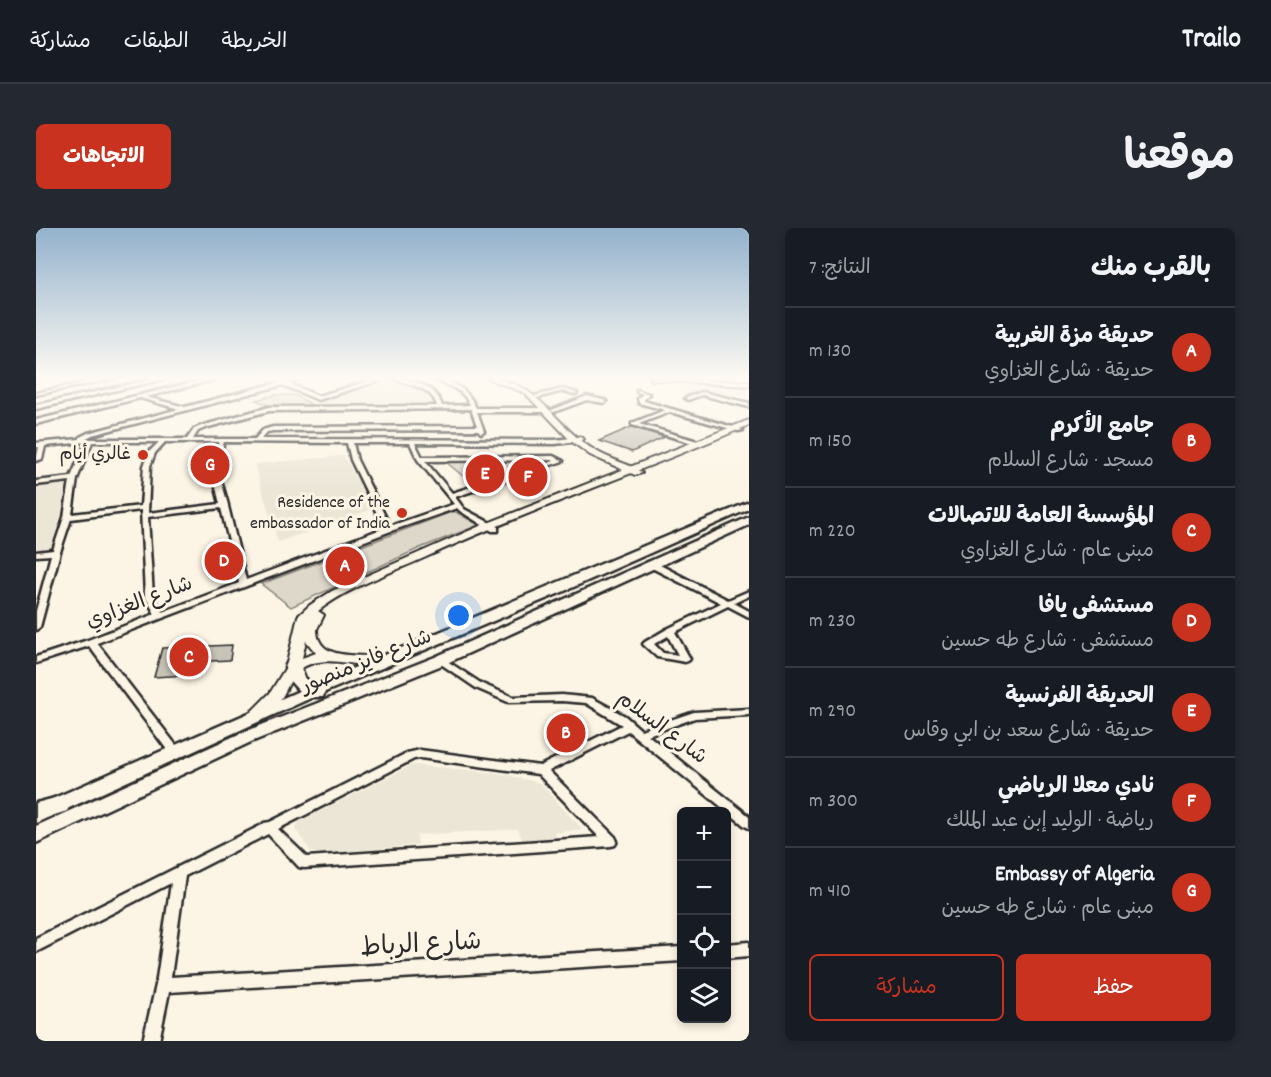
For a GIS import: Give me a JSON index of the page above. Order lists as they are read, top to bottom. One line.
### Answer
{"streets":{"highway":["شارع فايز منصور"],"street":["شارع الغزاوي","شارع السلام","شارع الرباط"]},"crossings":[["شارع فايز منصور","شارع السلام"]],"places":["غالري أيام","Residence of the embassador of India"],"page":{"header":"Trailo","nav":["الخريطة","الطبقات","مشاركة"],"title":"موقعنا","buttons":["الاتجاهات",["حفظ","مشاركة"]],"heading":["بالقرب منك","النتائج: 7"],"list":[{"mark":"A","name":"حديقة مزة الغربية","note":"حديقة · شارع الغزاوي","value":"130 m"},{"mark":"B","name":"جامع الأكرم","note":"مسجد · شارع السلام","value":"150 m"},{"mark":"C","name":"المؤسسة العامة للاتصالات","note":"مبنى عام · شارع الغزاوي","value":"220 m"},{"mark":"D","name":"مستشفى يافا","note":"مستشفى · شارع طه حسين","value":"230 m"},{"mark":"E","name":"الحديقة الفرنسية","note":"حديقة · شارع سعد بن ابي وقاس","value":"290 m"},{"mark":"F","name":"نادي معلا الرياضي","note":"رياضة · الوليد إبن عبد الملك","value":"300 m"},{"mark":"G","name":"Embassy of Algeria","note":"مبنى عام · شارع طه حسين","value":"410 m"}],"pins":["G","E","F","D","A","C","B"],"map_buttons":["+","−"]}}
